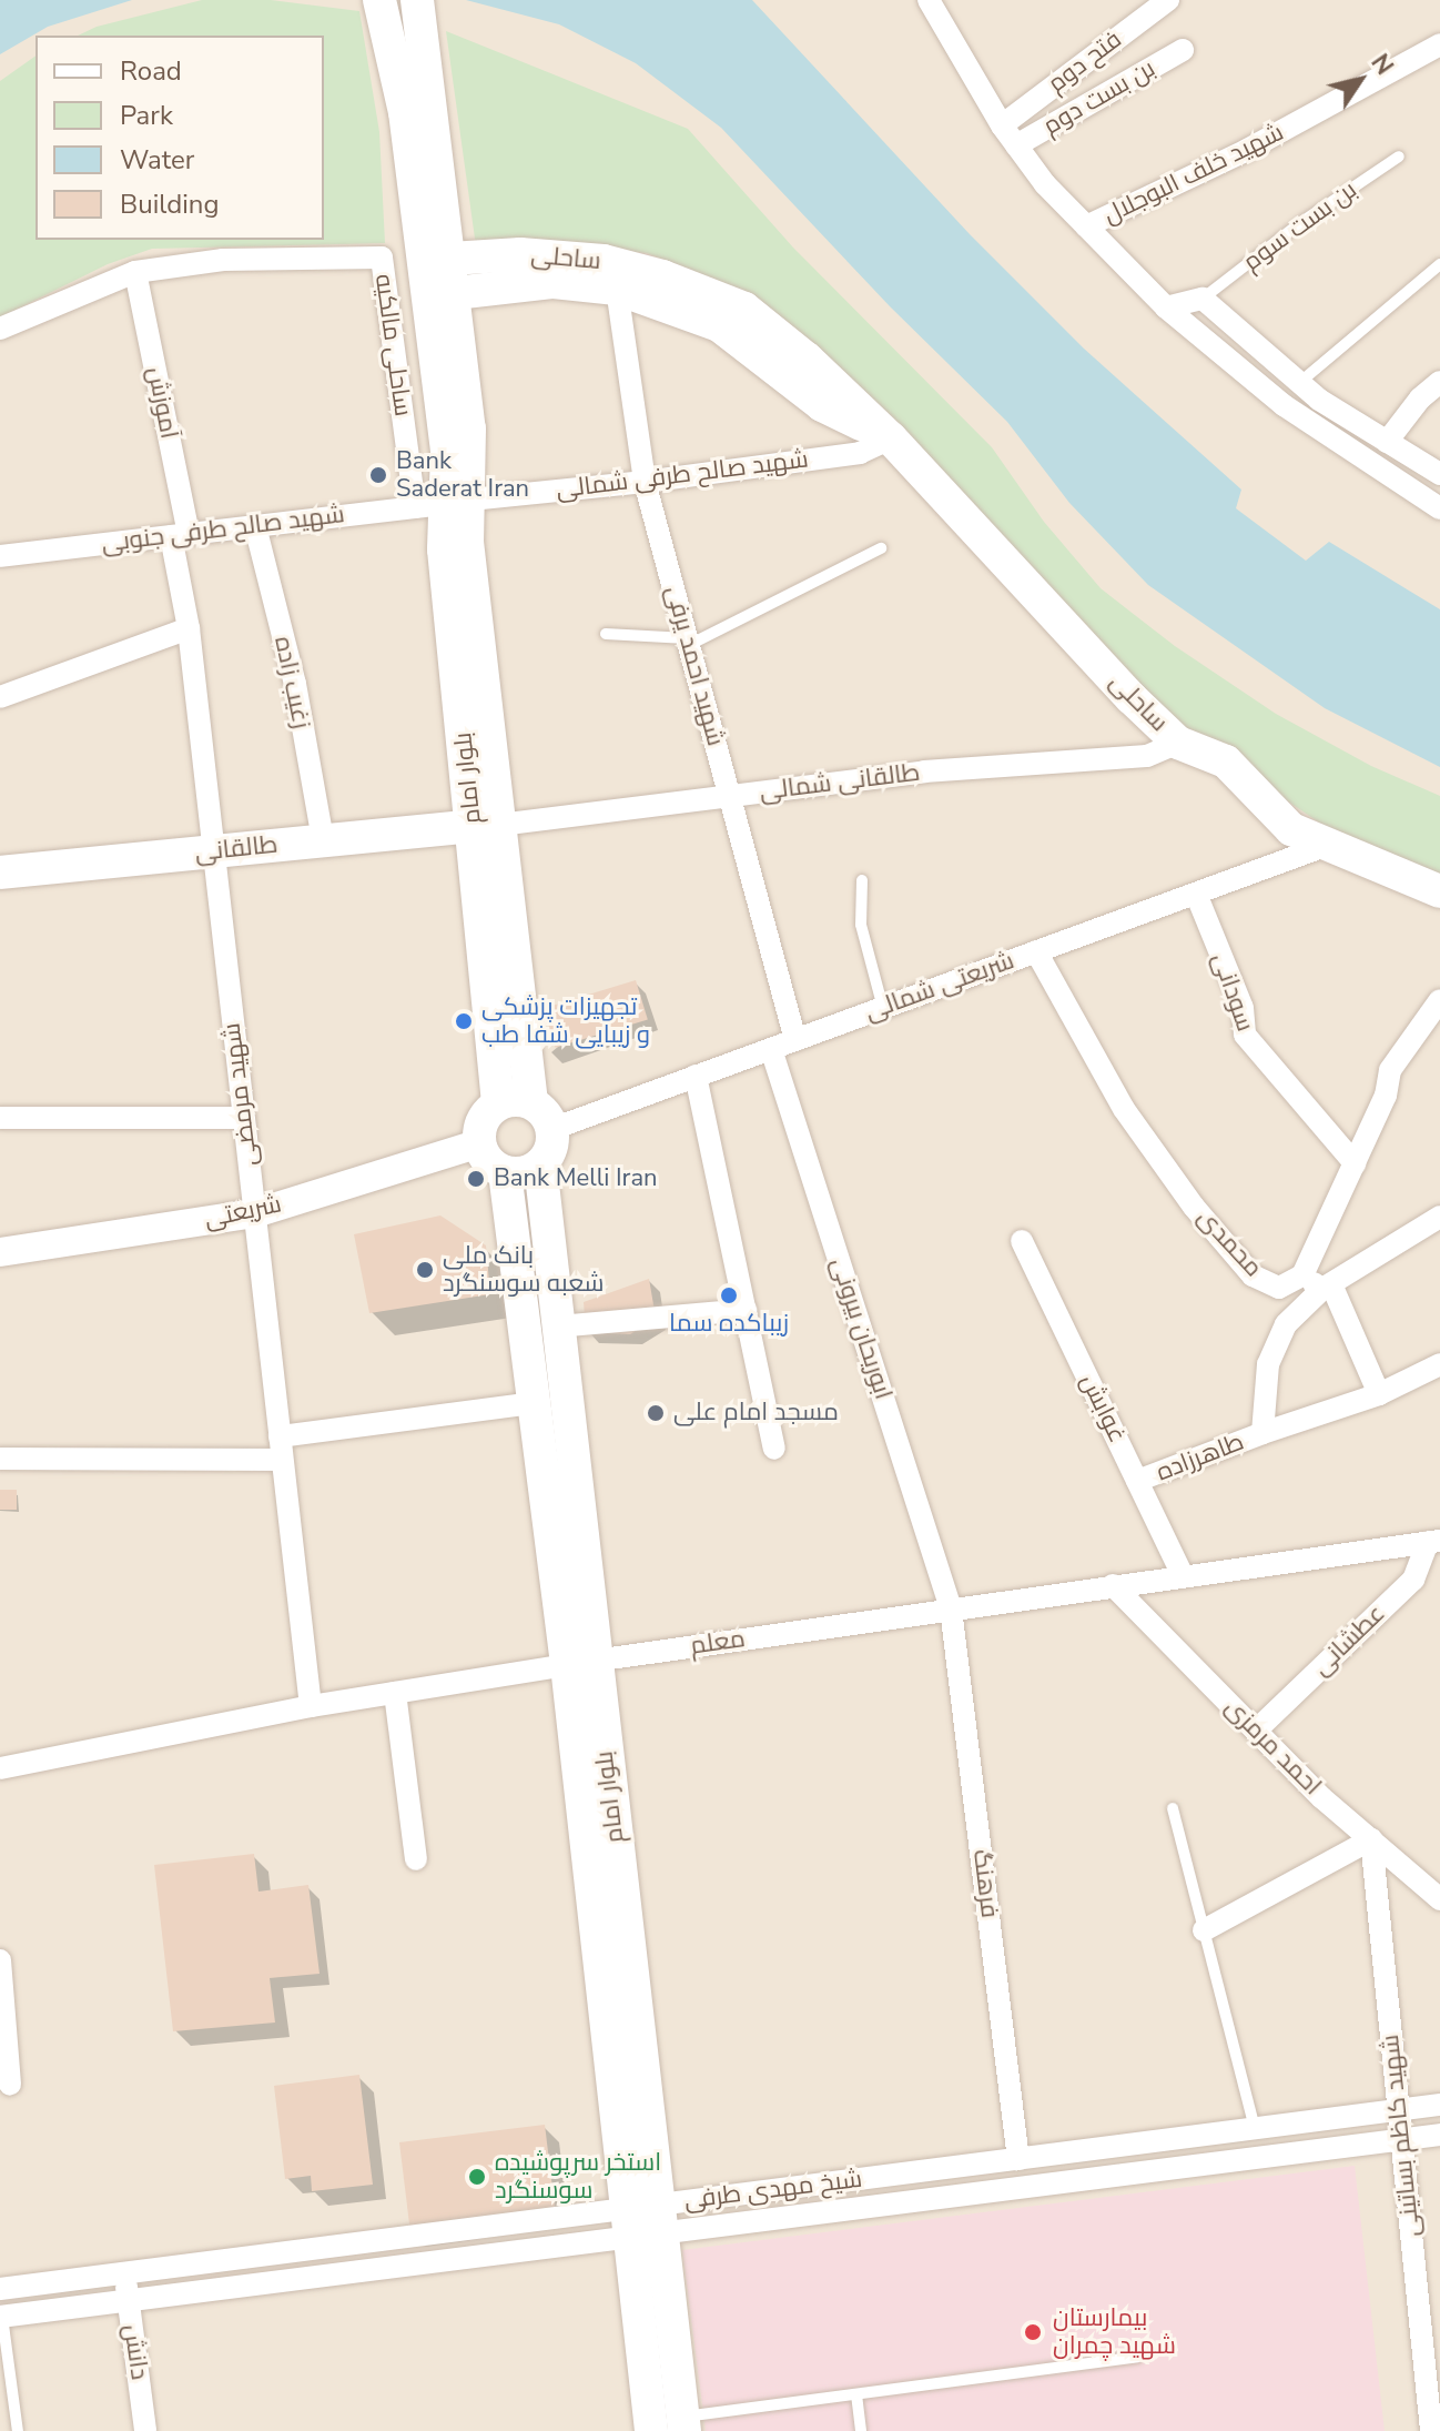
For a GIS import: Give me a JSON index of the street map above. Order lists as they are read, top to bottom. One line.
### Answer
{"streets":{"main road":["ساحلی","بلوار امام","طالقانی"],"street":["فتح دوم","بن بست دوم","شهید خلف البوجلال","ساحلی مالکیه","آموزش","شهید صالح طرفی شمالی","شهید صالح طرفی جنوبی","شهید احمد یرفی","زغیب زاده","طالقانی شمالی","شریعتی شمالی","سودانی","شهید مرمضی","شریعتی","محمدی","ابوریحان بیرونی","غوابش","طاهرزاده","عطشانی","معلم","احمد مرمزی","فرهنگ","شهید کاظم بساتینی","شیخ مهدی طرفی","دانش"],"lane":["بن بست سوم"]},"crossings":[["ساحلی","شهید صالح طرفی شمالی"],["ساحلی","شهید احمد یرفی"],["ساحلی","طالقانی شمالی"],["ساحلی","شریعتی شمالی"],["ساحلی مالکیه","آموزش"],["ساحلی مالکیه","شهید صالح طرفی شمالی"],["ساحلی مالکیه","شهید صالح طرفی جنوبی"],["ساحلی مالکیه","بلوار امام"],["آموزش","شهید صالح طرفی جنوبی"],["آموزش","شهید مرمضی"],["شهید صالح طرفی شمالی","شهید صالح طرفی جنوبی"],["شهید صالح طرفی شمالی","شهید احمد یرفی"],["شهید صالح طرفی شمالی","بلوار امام"],["شهید صالح طرفی جنوبی","زغیب زاده"],["شهید صالح طرفی جنوبی","بلوار امام"],["شهید صالح طرفی جنوبی","شهید مرمضی"],["شهید احمد یرفی","طالقانی شمالی"],["شهید احمد یرفی","شریعتی شمالی"],["زغیب زاده","طالقانی"],["بلوار امام","طالقانی شمالی"],["بلوار امام","طالقانی"],["بلوار امام","شریعتی شمالی"],["بلوار امام","شریعتی"],["بلوار امام","معلم"],["بلوار امام","شیخ مهدی طرفی"],["طالقانی شمالی","طالقانی"],["طالقانی","شهید مرمضی"],["شریعتی شمالی","سودانی"],["شریعتی شمالی","شریعتی"],["شریعتی شمالی","محمدی"],["شریعتی شمالی","ابوریحان بیرونی"],["سودانی","محمدی"],["شهید مرمضی","شریعتی"],["شهید مرمضی","معلم"],["ابوریحان بیرونی","معلم"],["ابوریحان بیرونی","فرهنگ"],["غوابش","طاهرزاده"],["غوابش","معلم"],["عطشانی","معلم"],["عطشانی","احمد مرمزی"],["معلم","احمد مرمزی"],["معلم","فرهنگ"],["احمد مرمزی","شهید کاظم بساتینی"],["فرهنگ","شیخ مهدی طرفی"],["شهید کاظم بساتینی","شیخ مهدی طرفی"],["شیخ مهدی طرفی","دانش"]],"places":["Bank Saderat Iran","تجهیزات پزشکی و زیبایی شفا طب","Bank Melli Iran","بانک ملی شعبه سوسنگرد","زیباکده سما","مسجد امام علی","استخر سرپوشیده سوسنگرد","بیمارستان شهید چمران"],"legend":["Road","Park","Water","Building"],"north":"top right"}
